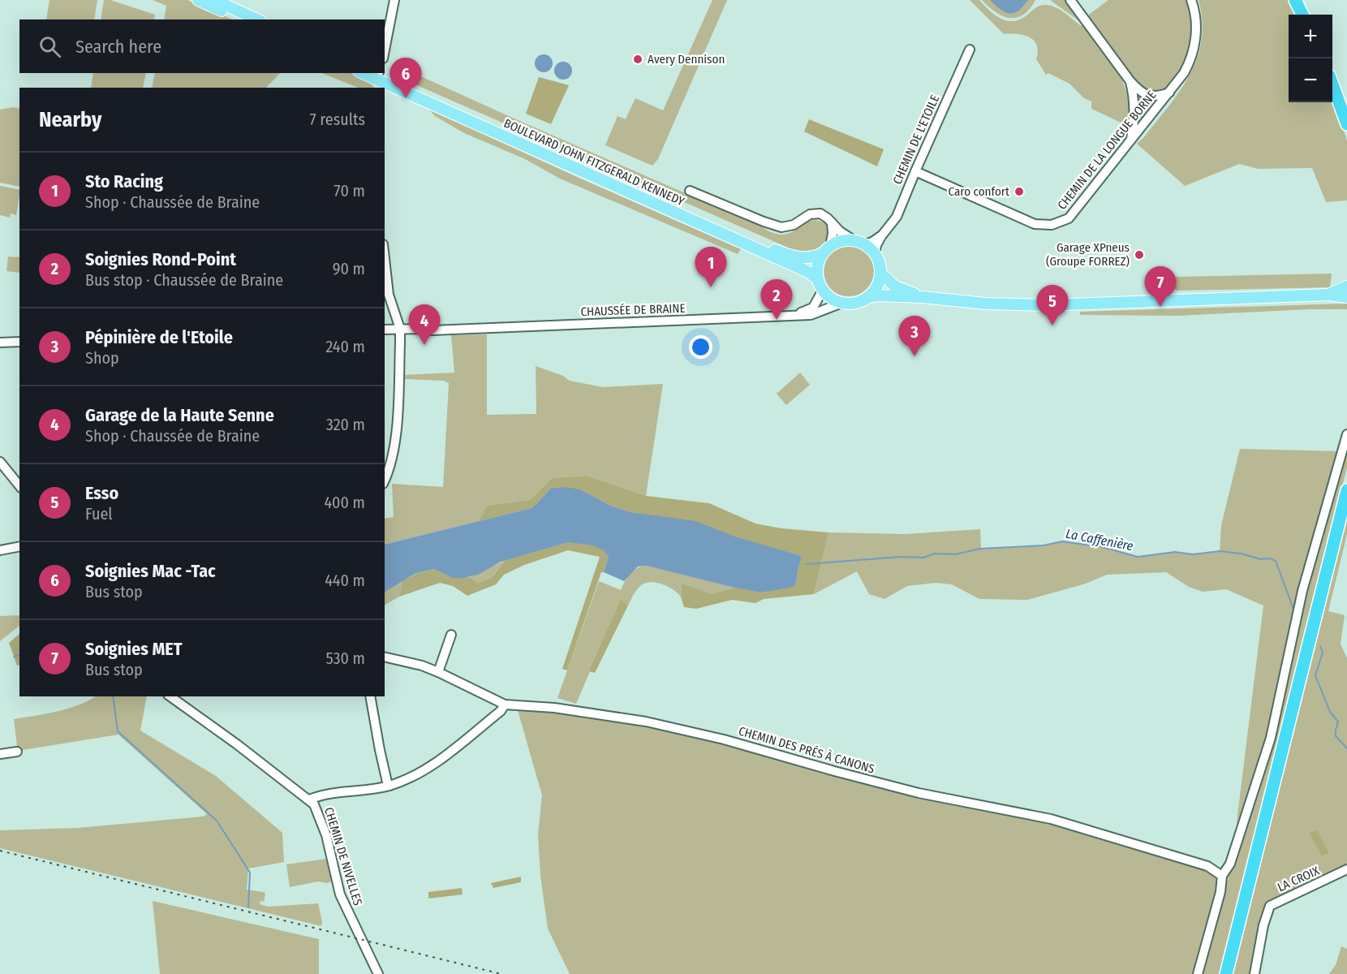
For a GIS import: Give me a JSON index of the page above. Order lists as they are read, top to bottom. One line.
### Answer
{"streets":{"main road":["BOULEVARD JOHN FITZGERALD KENNEDY"],"street":["CHEMIN DE L'ETOILE","CHEMIN DE LA LONGUE BORNE","CHAUSSÉE DE BRAINE","CHEMIN DES PRÉS À CANONS","CHEMIN DE NIVELLES","LA CROIX"]},"crossings":[["CHEMIN DE L'ETOILE","CHEMIN DE LA LONGUE BORNE"],["CHEMIN DE L'ETOILE","BOULEVARD JOHN FITZGERALD KENNEDY"],["CHEMIN DE L'ETOILE","CHAUSSÉE DE BRAINE"],["BOULEVARD JOHN FITZGERALD KENNEDY","CHAUSSÉE DE BRAINE"]],"water":["La Caffenière"],"places":["Avery Dennison","Caro confort","Garage XPneus (Groupe FORREZ)"],"page":{"map_buttons":["+","−"],"search":"Search here","pins":["6","1","7","2","5","4","3"],"heading":["Nearby","7 results"],"list":[{"mark":"1","name":"Sto Racing","note":"Shop · Chaussée de Braine","value":"70 m"},{"mark":"2","name":"Soignies Rond-Point","note":"Bus stop · Chaussée de Braine","value":"90 m"},{"mark":"3","name":"Pépinière de l'Etoile","note":"Shop","value":"240 m"},{"mark":"4","name":"Garage de la Haute Senne","note":"Shop · Chaussée de Braine","value":"320 m"},{"mark":"5","name":"Esso","note":"Fuel","value":"400 m"},{"mark":"6","name":"Soignies Mac -Tac","note":"Bus stop","value":"440 m"},{"mark":"7","name":"Soignies MET","note":"Bus stop","value":"530 m"}]}}
